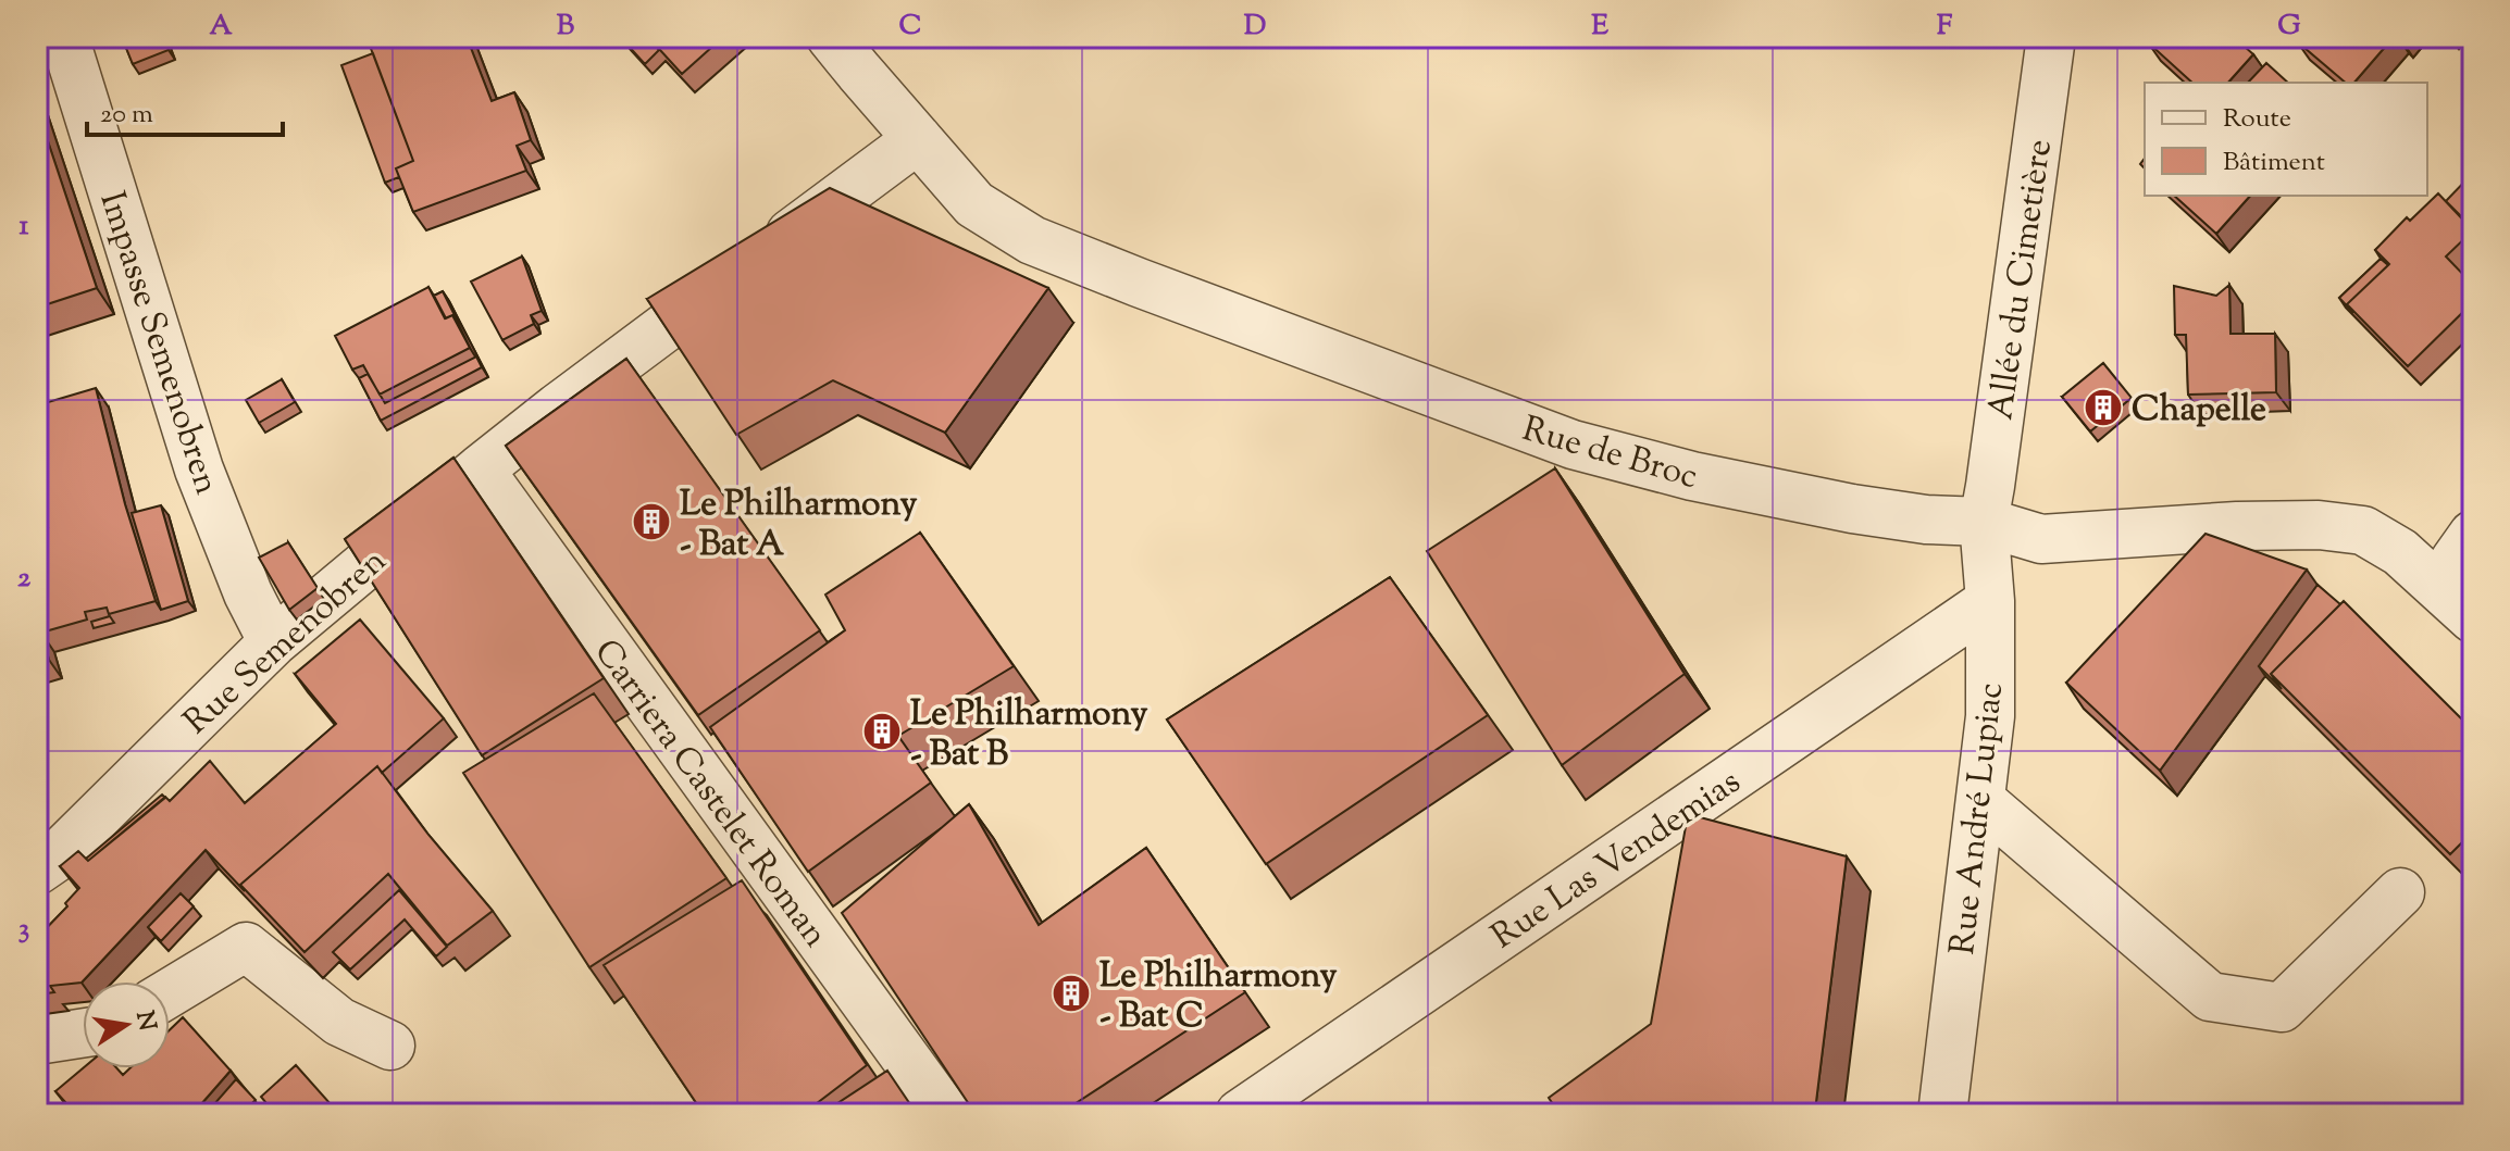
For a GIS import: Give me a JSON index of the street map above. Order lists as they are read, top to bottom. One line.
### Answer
{"streets":{"street":["Allée du Cimetière","Impasse Semenobren","Rue de Broc","Rue Semenobren","Carriera Castelet Roman","Rue André Lupiac","Rue Las Vendemias"]},"crossings":[["Allée du Cimetière","Rue de Broc"],["Allée du Cimetière","Rue André Lupiac"],["Impasse Semenobren","Rue Semenobren"],["Rue de Broc","Rue Semenobren"],["Rue de Broc","Rue André Lupiac"],["Rue Semenobren","Carriera Castelet Roman"],["Rue André Lupiac","Rue Las Vendemias"]],"places":{"building":["Chapelle","Le Philharmony - Bat A","Le Philharmony - Bat B","Le Philharmony - Bat C"]},"legend":["Route","Bâtiment"],"scale_bar":"20 m","north":"right","grid":{"columns":["A","B","C","D","E","F","G"],"rows":["1","2","3"]}}
